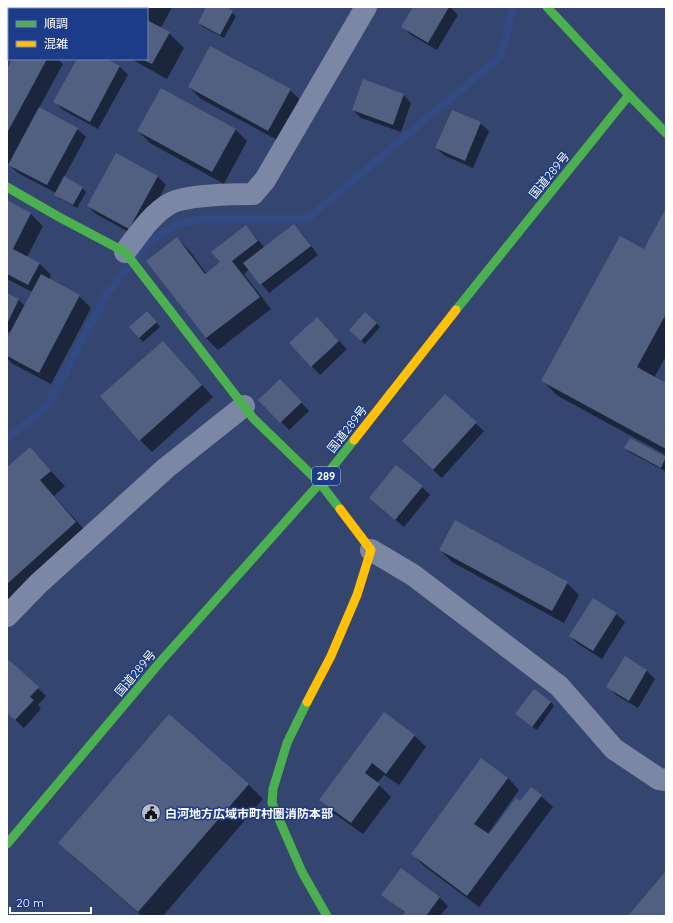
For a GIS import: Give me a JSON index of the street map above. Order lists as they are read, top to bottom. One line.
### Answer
{"streets":{"main road":["国道289号","289"]},"places":{"public building":["白河地方広域市町村圏消防本部"]},"legend":["順調","混雑"],"scale_bar":"20 m"}
